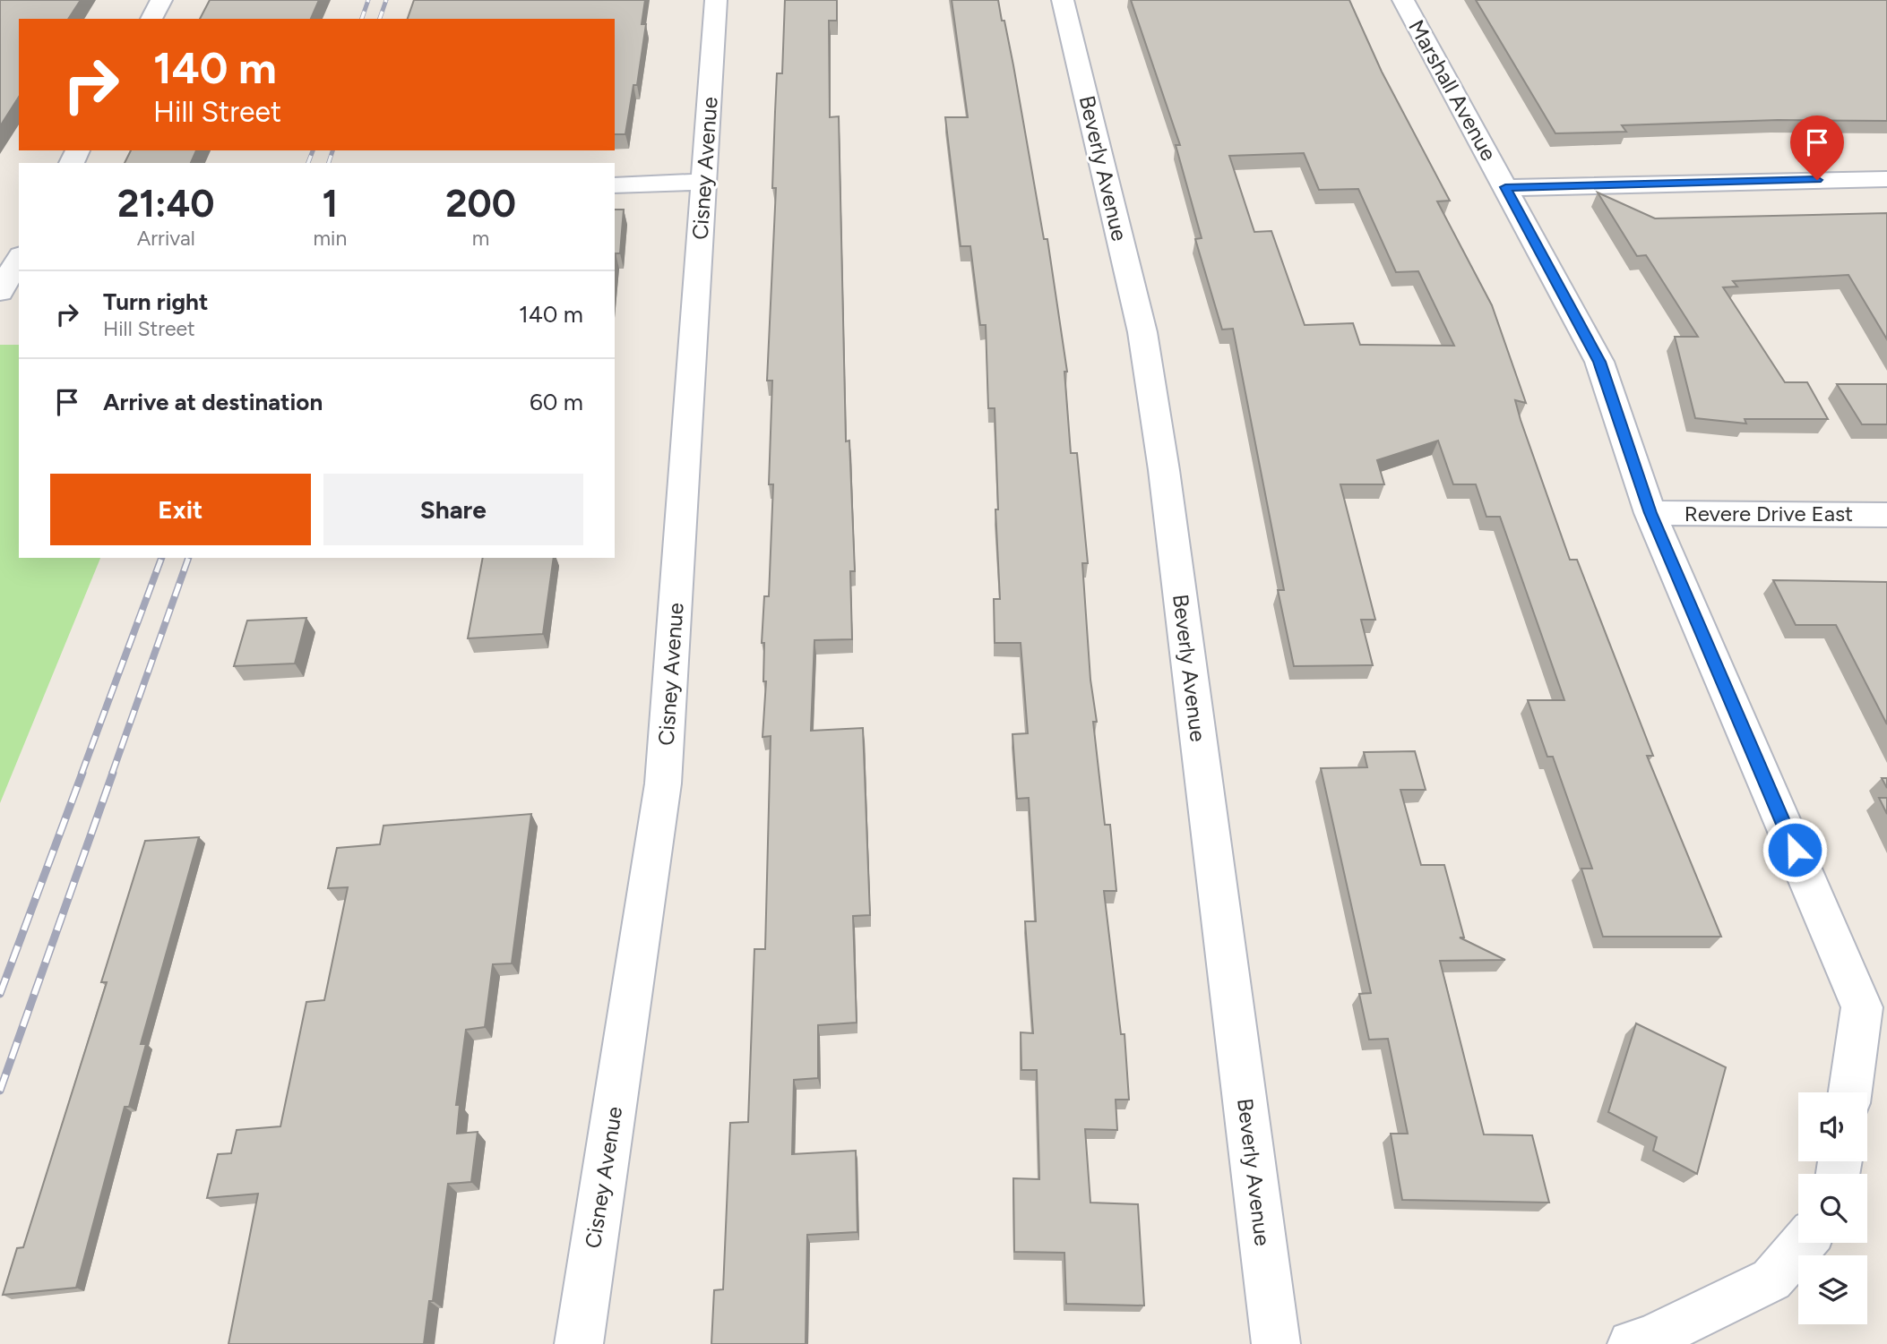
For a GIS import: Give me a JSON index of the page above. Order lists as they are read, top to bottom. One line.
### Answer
{"streets":{"street":["Marshall Avenue","Cisney Avenue","Beverly Avenue","Revere Drive East"]},"crossings":[["Marshall Avenue","Revere Drive East"]],"page":{"turn":["140 m","Hill Street"],"eta":["21:40","Arrival","1","min","200","m"],"list":[{"name":"Turn right","note":"Hill Street","value":"140 m"},{"name":"Arrive at destination","value":"60 m"}],"buttons":["Exit","Share"]}}
